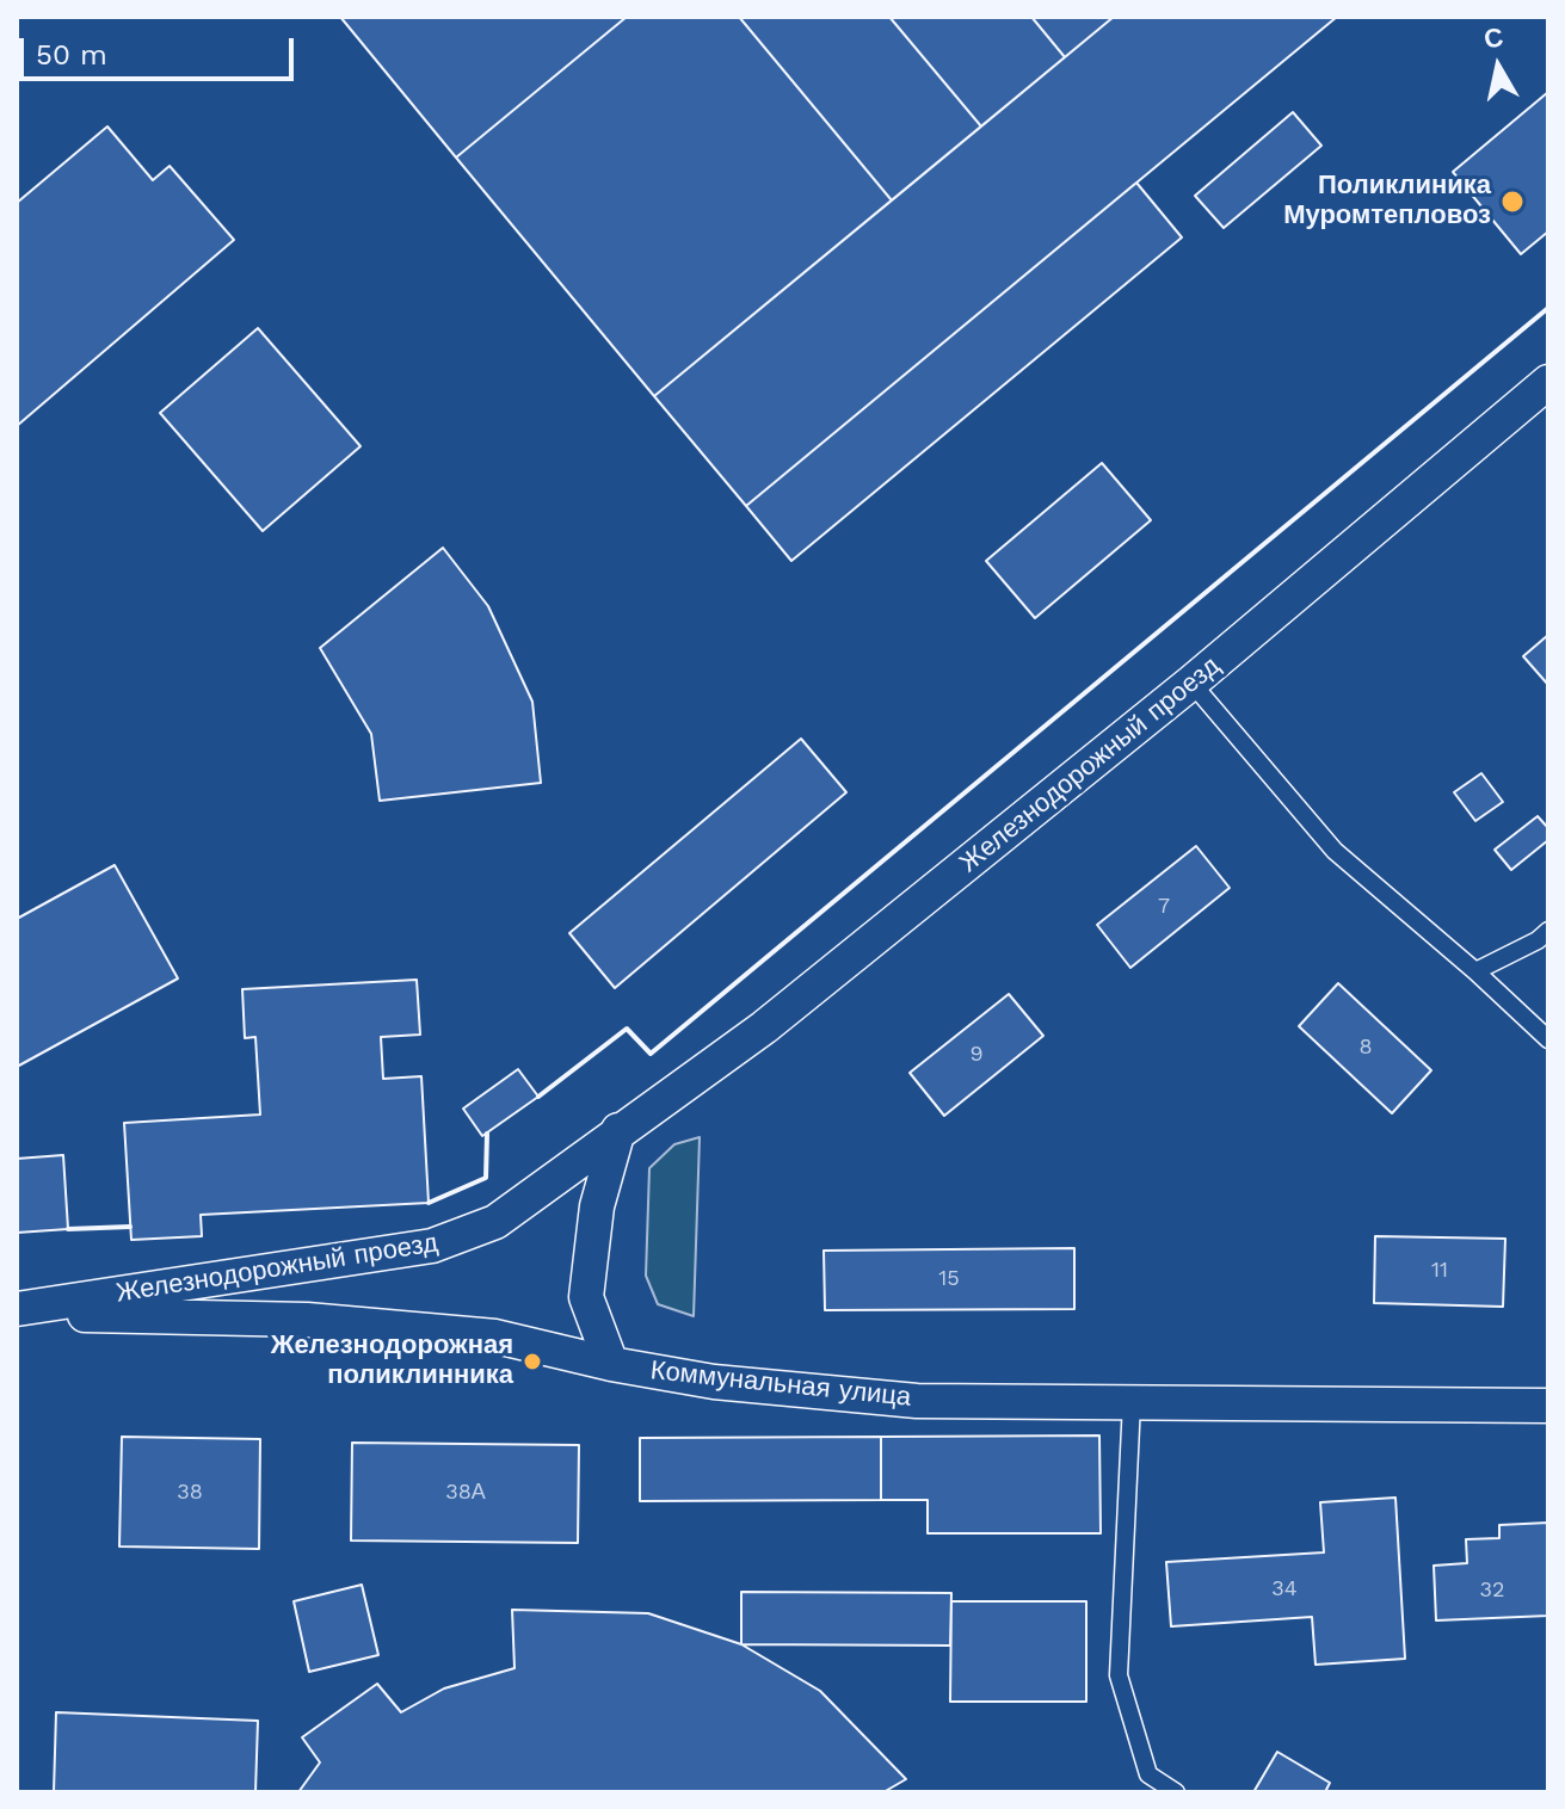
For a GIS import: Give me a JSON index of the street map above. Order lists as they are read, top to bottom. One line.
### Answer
{"streets":{"street":["Железнодорожный проезд","Коммунальная улица"]},"crossings":[["Железнодорожный проезд","Коммунальная улица"]],"places":["Поликлиника Муромтепловоз","Железнодорожная поликлинника"],"house_numbers":["7","8","9","11","15","38","38А","34","32"],"scale_bar":"50 m","north":"top"}
